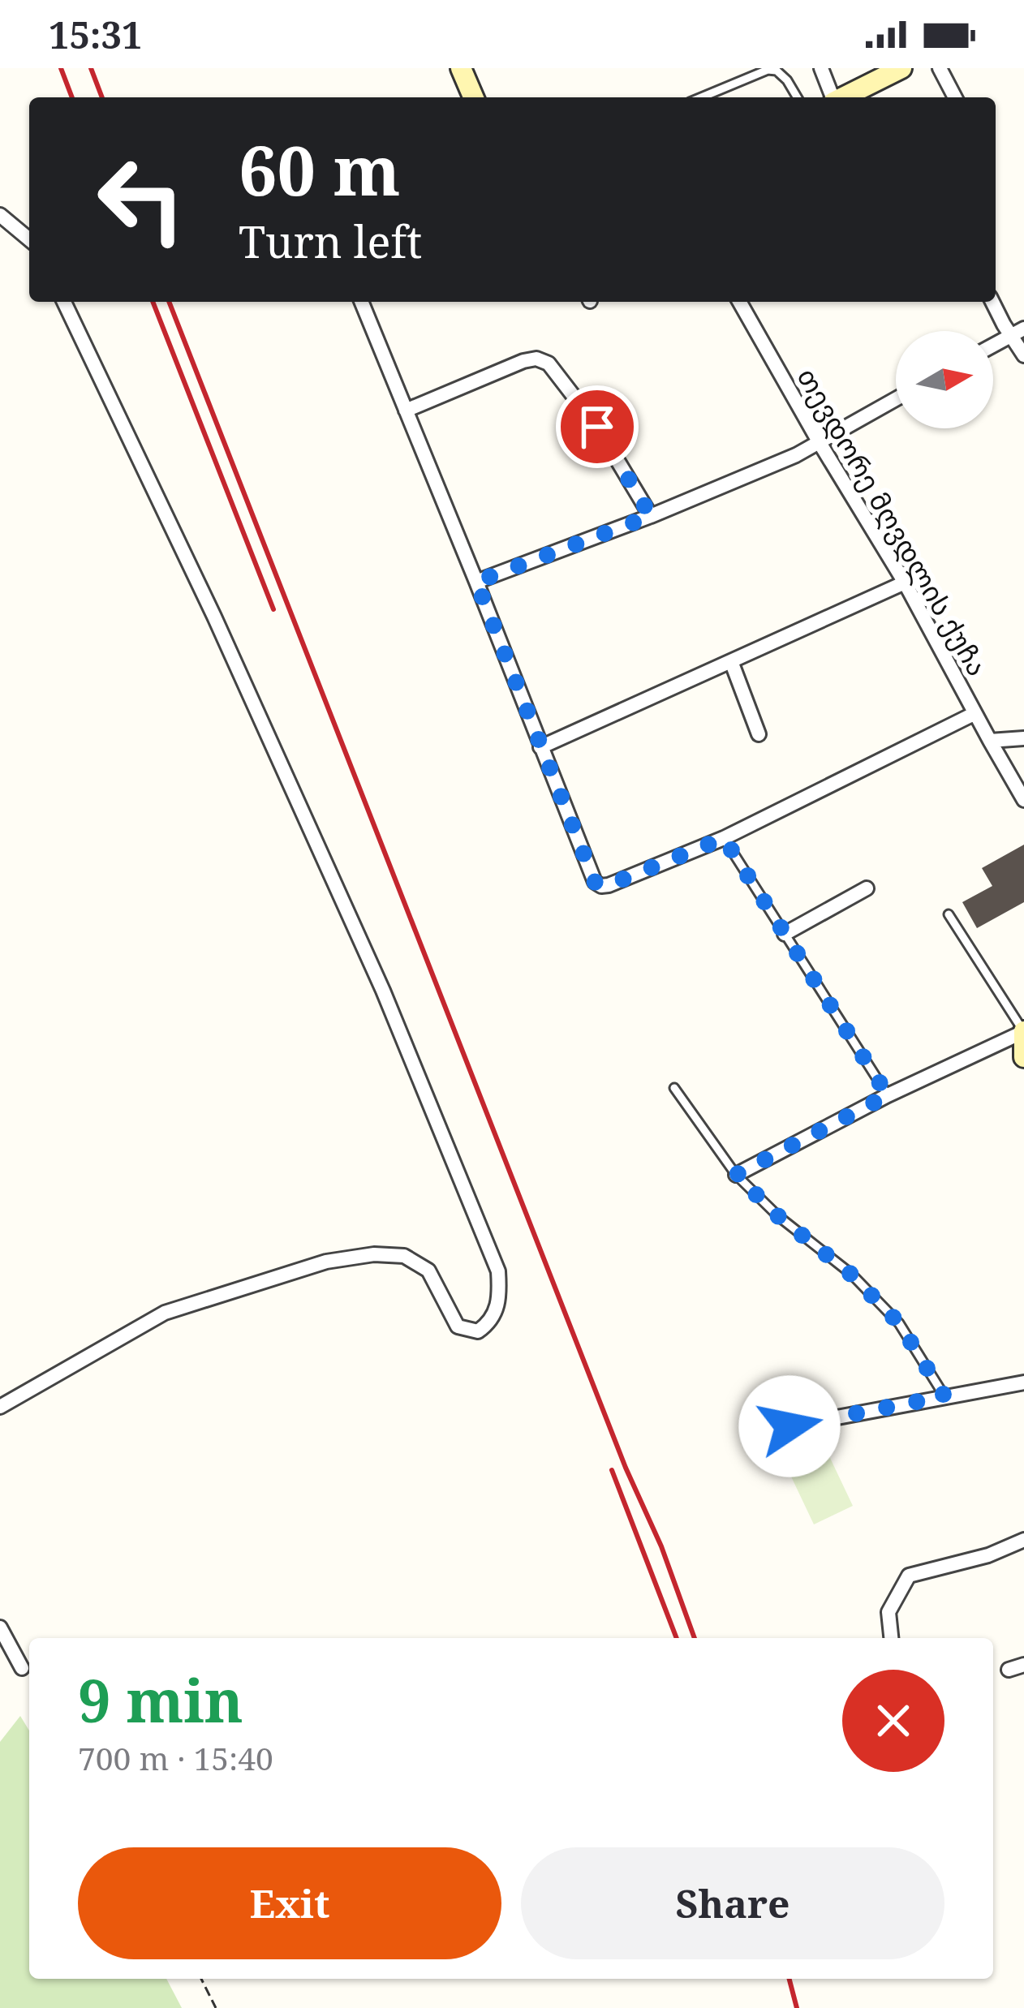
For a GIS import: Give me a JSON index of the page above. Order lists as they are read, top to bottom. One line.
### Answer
{"streets":{"street":["თევდორე მღვდლის ქუჩა"]},"north":"right","page":{"status":"15:31","turn":["60 m","Turn left"],"heading":["9 min","700 m · 15:40"],"buttons":["Exit","Share"]}}
